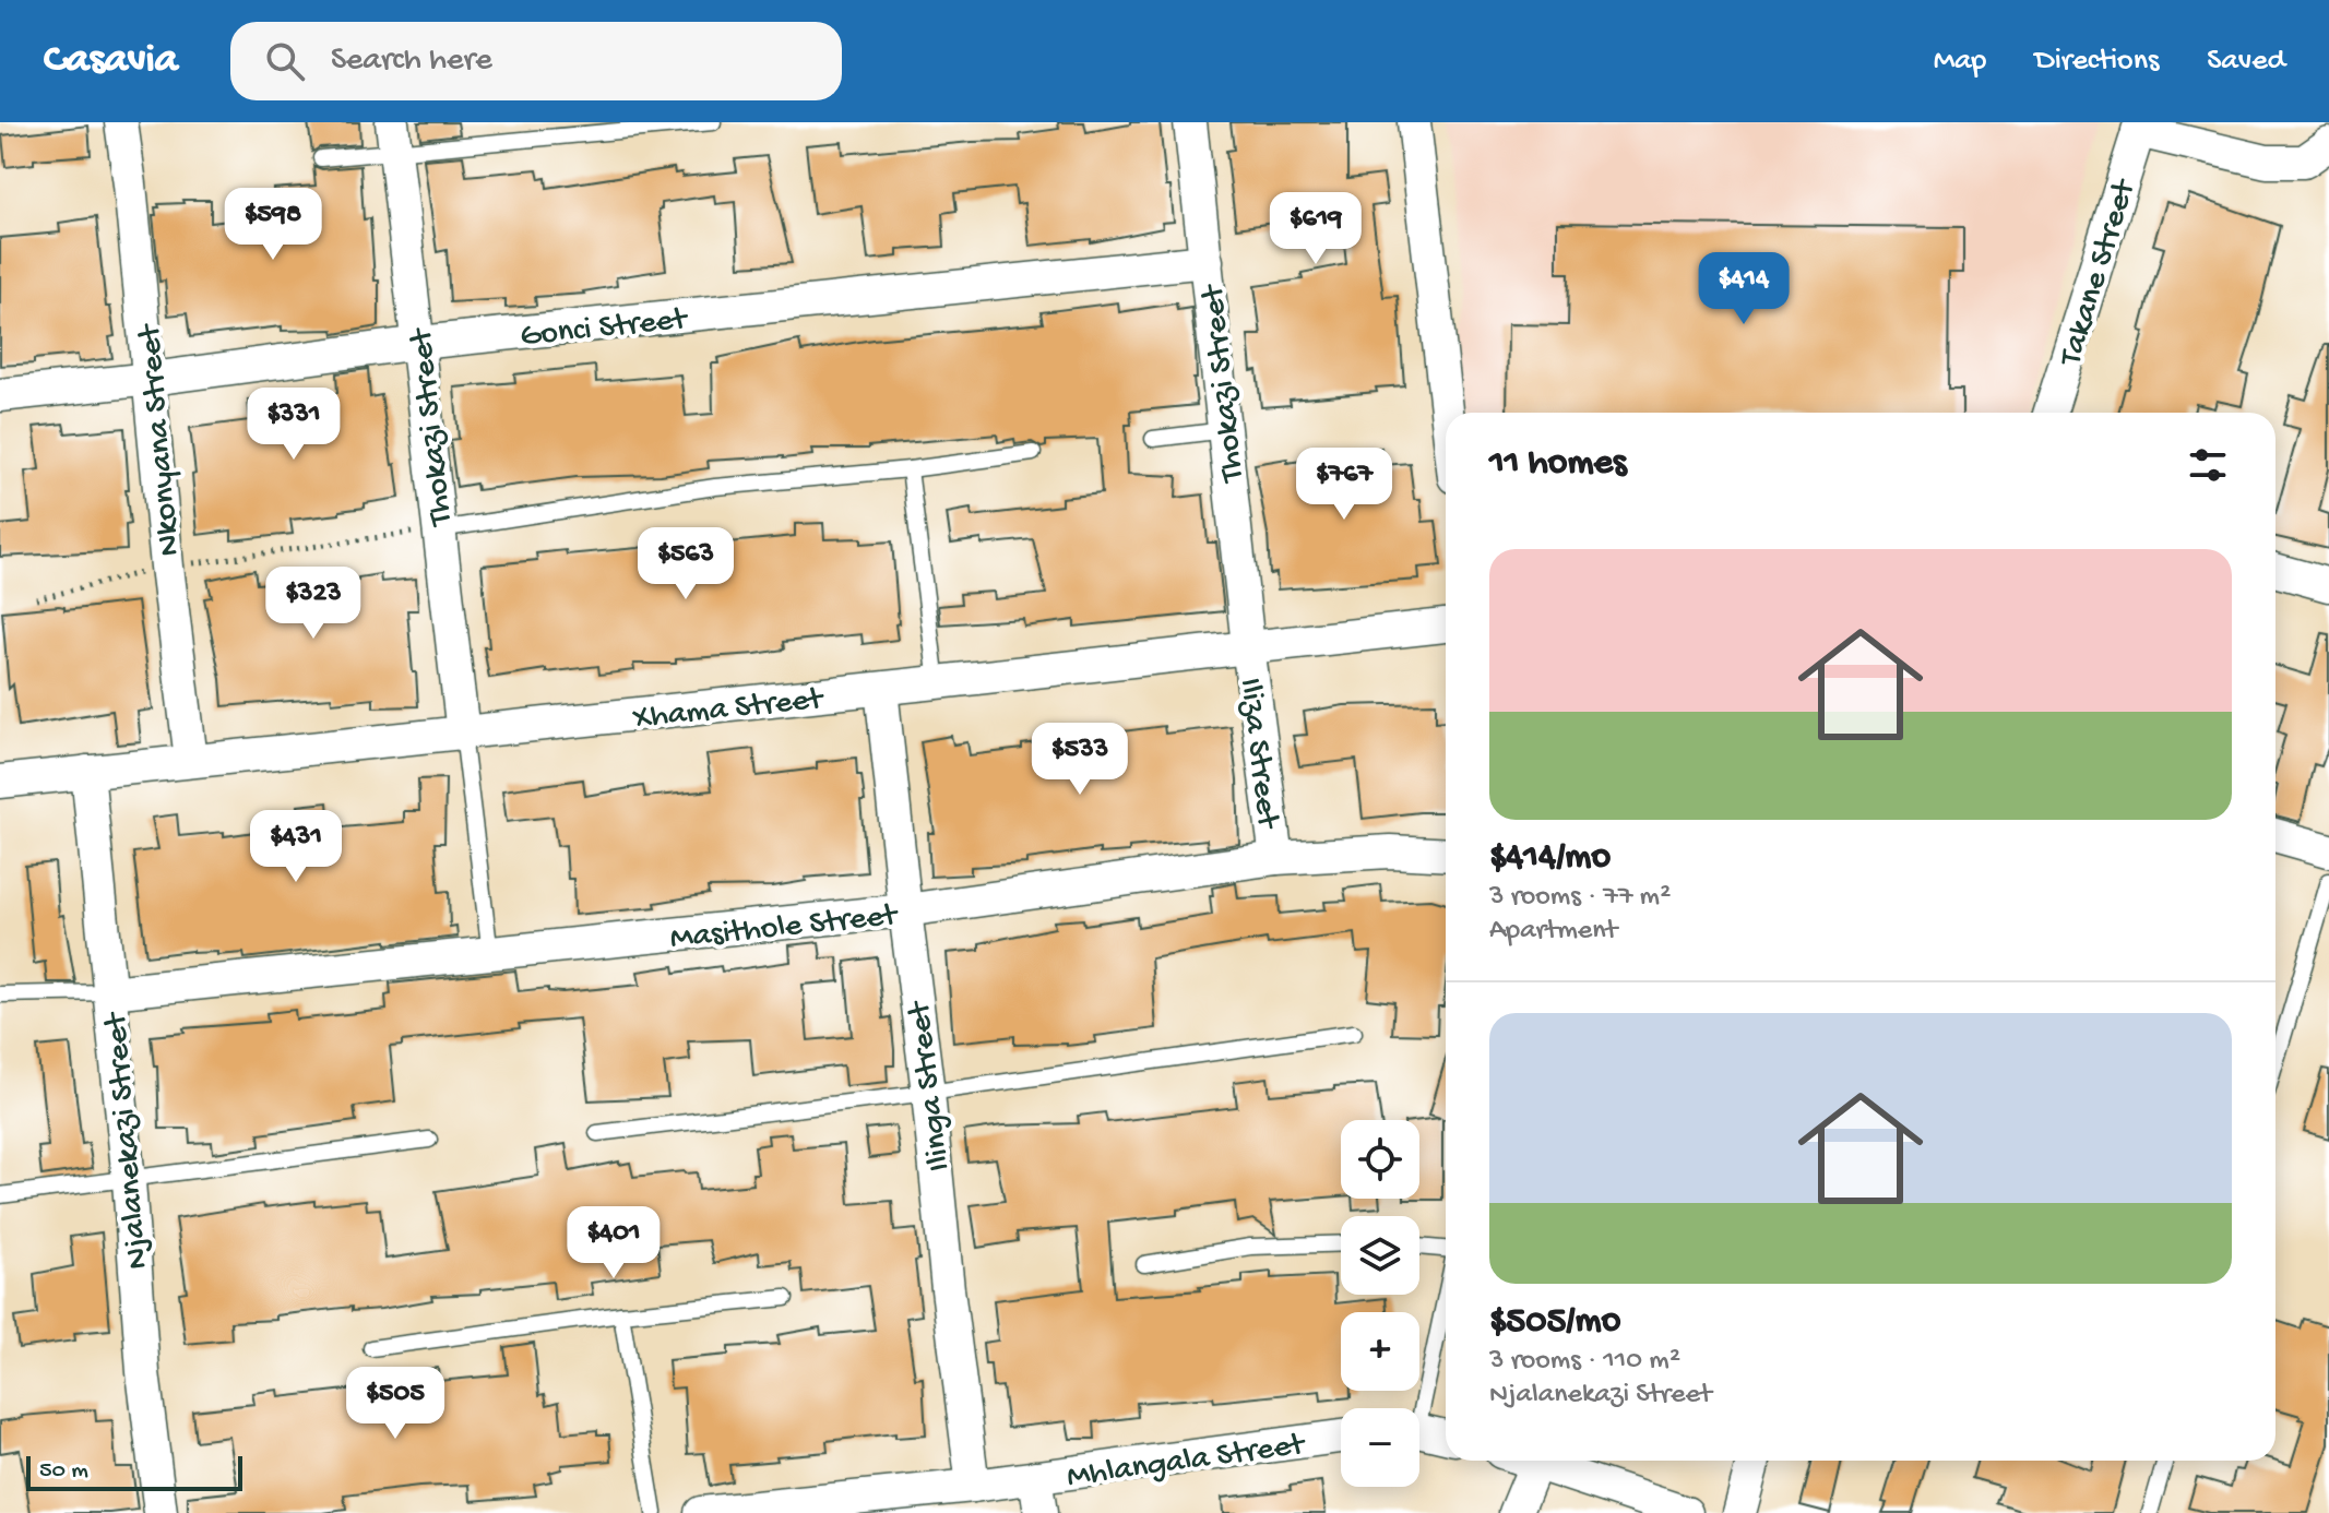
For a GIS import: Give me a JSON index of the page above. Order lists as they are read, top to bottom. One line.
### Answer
{"streets":{"street":["Takane Street","Gonci Street","Thokazi Street","Nkonyana Street","Xhama Street","Iliza Street","Masithole Street","Ilinga Street","Njalanekazi Street","Mhlangala Street"]},"crossings":[["Gonci Street","Thokazi Street"],["Gonci Street","Nkonyana Street"],["Thokazi Street","Xhama Street"],["Thokazi Street","Iliza Street"],["Nkonyana Street","Xhama Street"],["Xhama Street","Iliza Street"],["Xhama Street","Ilinga Street"],["Xhama Street","Njalanekazi Street"],["Iliza Street","Masithole Street"],["Masithole Street","Ilinga Street"],["Masithole Street","Njalanekazi Street"],["Ilinga Street","Mhlangala Street"]],"scale_bar":"50 m","page":{"header":"Casavia","search":"Search here","nav":["Map","Directions","Saved"],"price":["$598","$619","$414","$331","$767","$563","$323","$533","$431","$401","$505"],"heading":"11 homes","list":[{"name":"$414/mo","note":"3 rooms · 77 m² · Apartment"},{"name":"$505/mo","note":"3 rooms · 110 m² · Njalanekazi Street"}],"map_buttons":["+","−"],"scale":"50 m"}}
